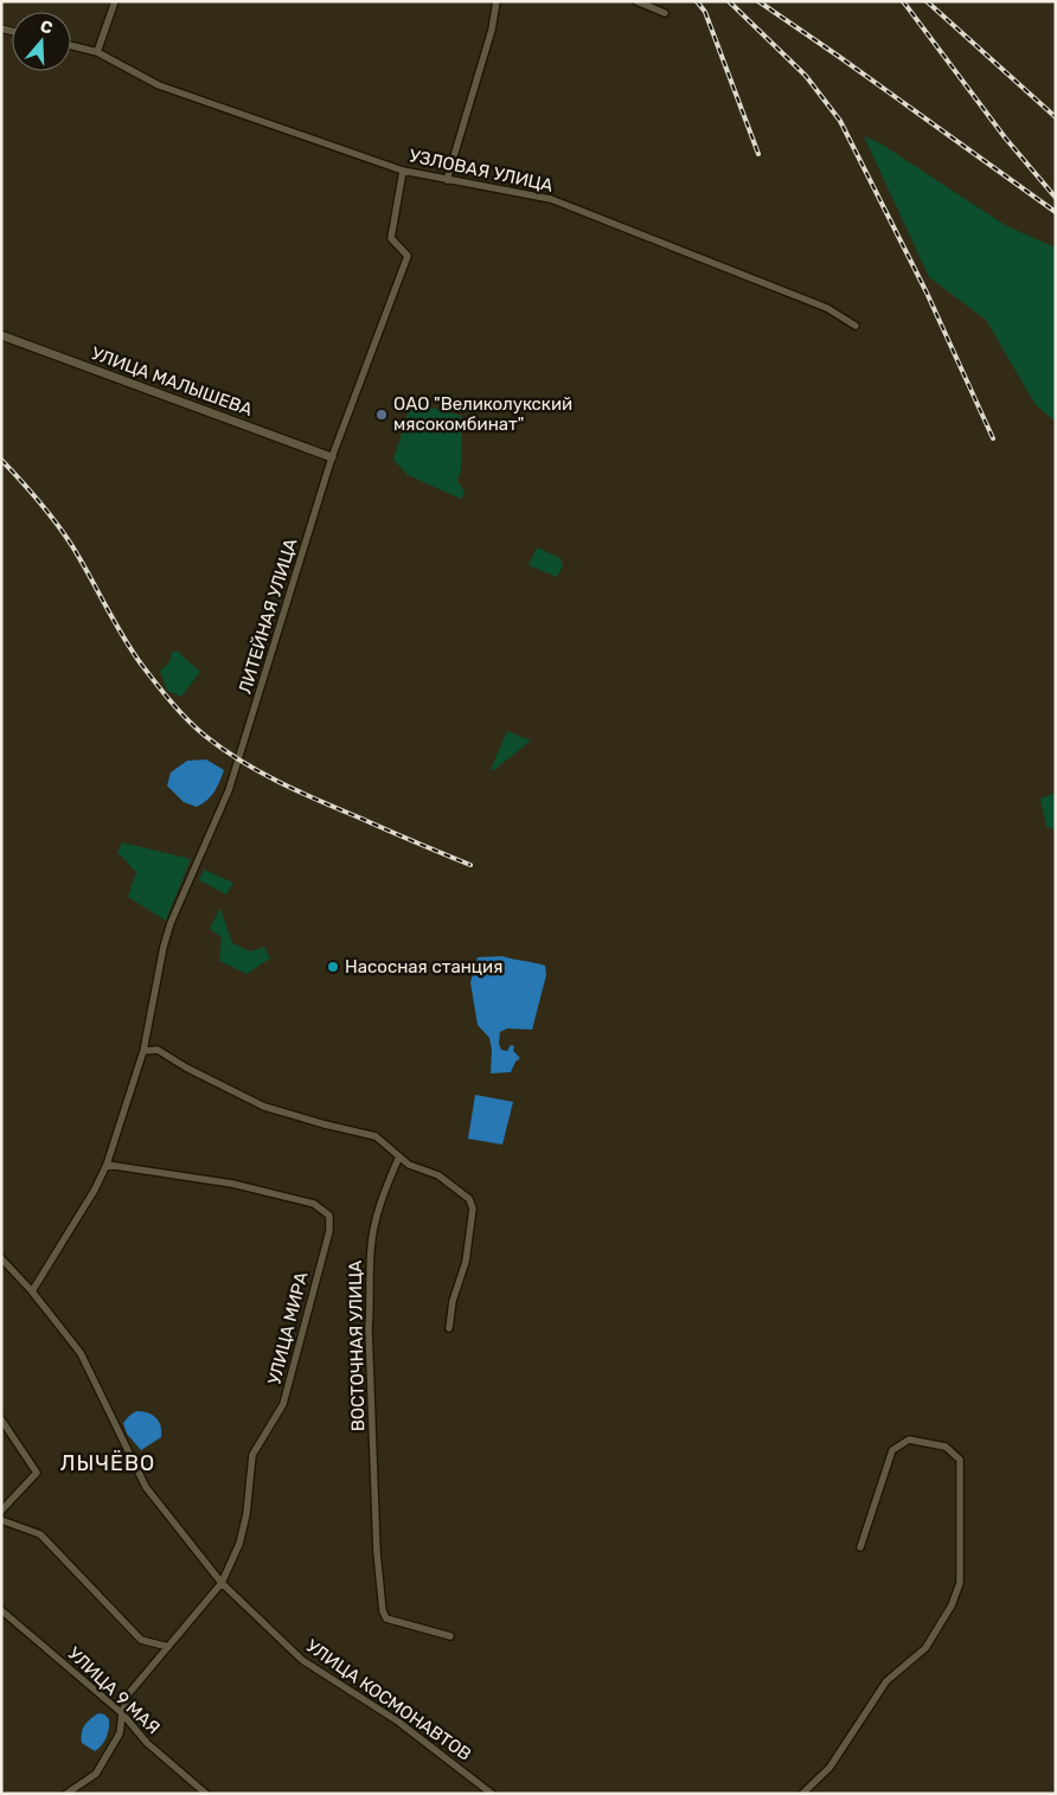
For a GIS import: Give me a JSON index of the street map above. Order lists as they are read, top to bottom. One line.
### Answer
{"streets":{"street":["УЗЛОВАЯ УЛИЦА","УЛИЦА МАЛЫШЕВА","ЛИТЕЙНАЯ УЛИЦА","УЛИЦА МИРА","ВОСТОЧНАЯ УЛИЦА","УЛИЦА 9 МАЯ","УЛИЦА КОСМОНАВТОВ"]},"crossings":[["УЗЛОВАЯ УЛИЦА","ЛИТЕЙНАЯ УЛИЦА"],["УЛИЦА МАЛЫШЕВА","ЛИТЕЙНАЯ УЛИЦА"],["ЛИТЕЙНАЯ УЛИЦА","УЛИЦА МИРА"],["ЛИТЕЙНАЯ УЛИЦА","УЛИЦА КОСМОНАВТОВ"],["УЛИЦА МИРА","УЛИЦА 9 МАЯ"],["УЛИЦА МИРА","УЛИЦА КОСМОНАВТОВ"]],"districts":["ЛЫЧЁВО"],"places":["ОАО \"Великолукский мясокомбинат\"","Насосная станция"],"north":"top"}
